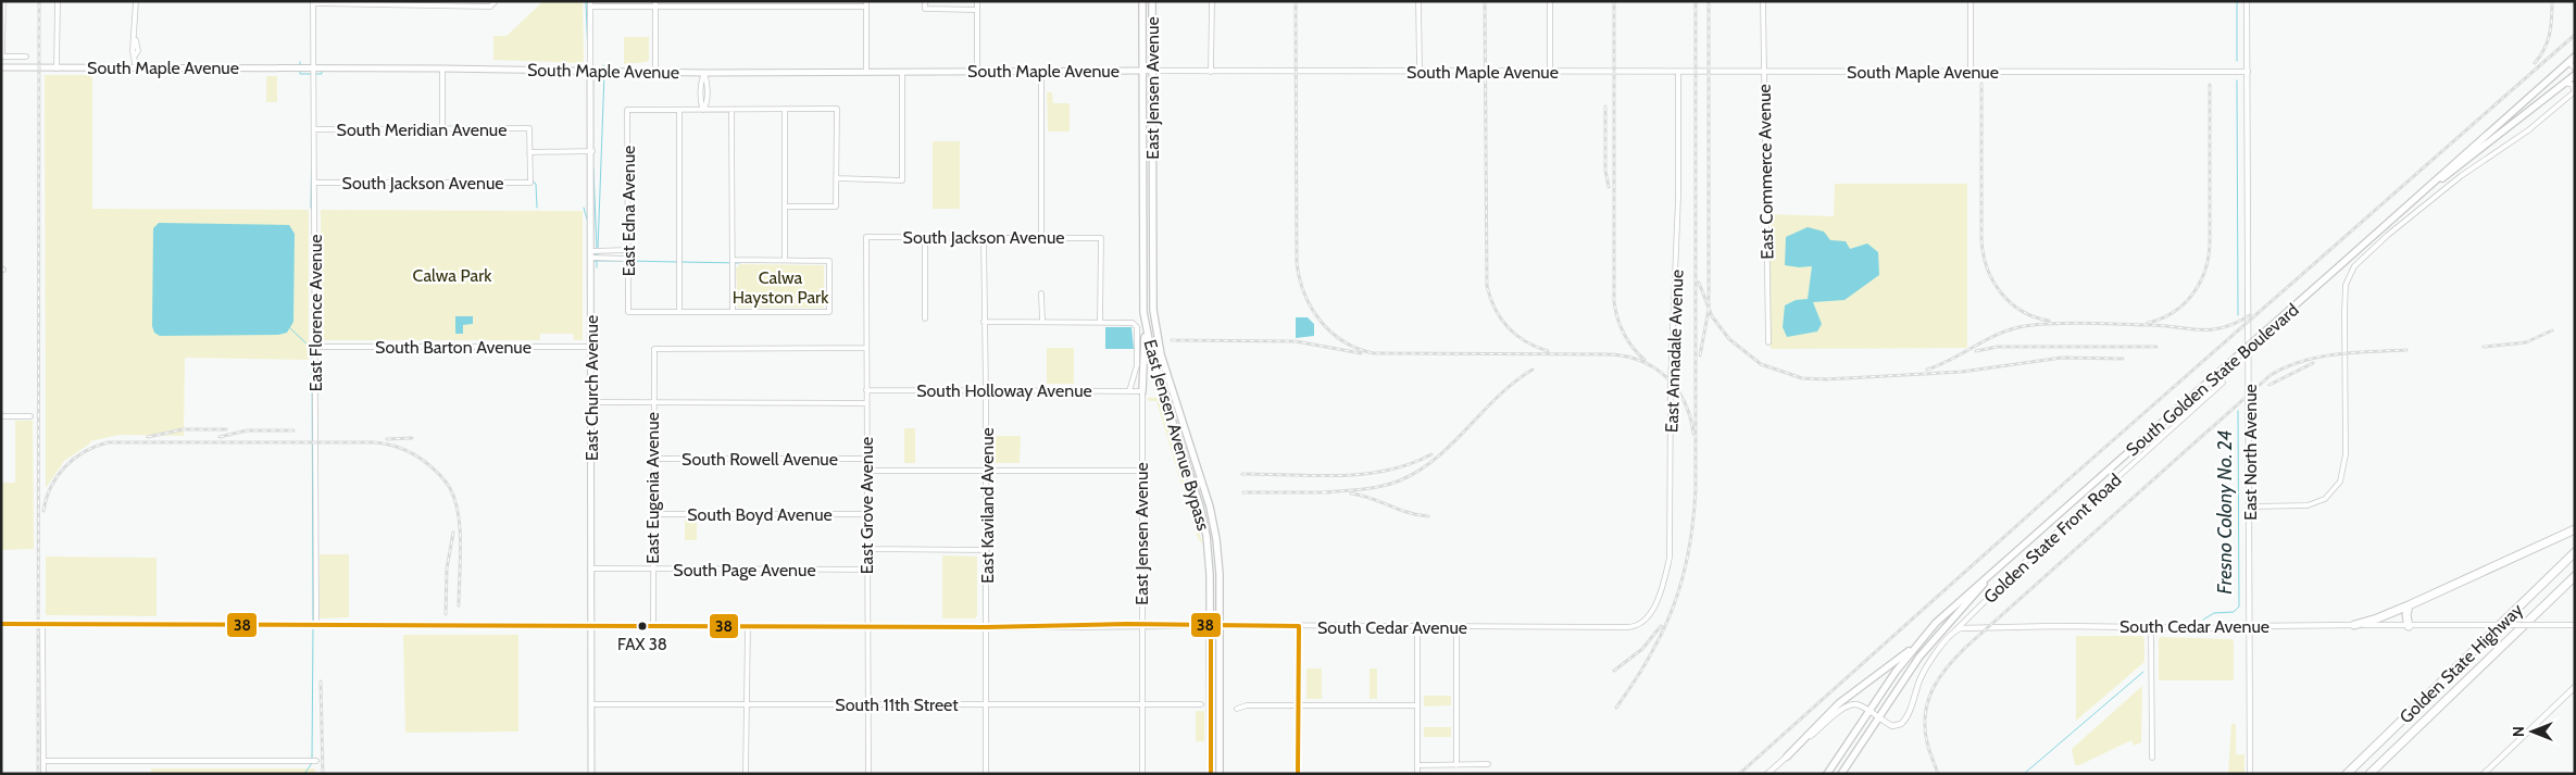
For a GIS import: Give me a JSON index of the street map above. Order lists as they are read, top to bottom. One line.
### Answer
{"streets":{"highway":["Golden State Highway"],"main road":["South Maple Avenue","East Jensen Avenue","South Golden State Boulevard","East Church Avenue","East Jensen Avenue Bypass","South Cedar Avenue"],"street":["South Meridian Avenue","East Commerce Avenue","South Jackson Avenue","East Edna Avenue","East Florence Avenue","South Barton Avenue","East Annadale Avenue","South Holloway Avenue","East North Avenue","South Rowell Avenue","East Eugenia Avenue","East Grove Avenue","East Kaviland Avenue","South Boyd Avenue","Golden State Front Road","South Page Avenue","South 11th Street"]},"crossings":[["South Maple Avenue","East Jensen Avenue"],["South Maple Avenue","East Commerce Avenue"],["South Maple Avenue","East Florence Avenue"],["South Maple Avenue","East Annadale Avenue"],["South Maple Avenue","East Church Avenue"],["South Maple Avenue","East North Avenue"],["East Jensen Avenue","South Holloway Avenue"],["East Jensen Avenue","East Jensen Avenue Bypass"],["East Jensen Avenue","South Cedar Avenue"],["East Jensen Avenue","South 11th Street"],["South Meridian Avenue","South Jackson Avenue"],["South Meridian Avenue","East Florence Avenue"],["South Meridian Avenue","East Church Avenue"],["South Jackson Avenue","East Florence Avenue"],["South Jackson Avenue","East Grove Avenue"],["South Jackson Avenue","East Kaviland Avenue"],["East Florence Avenue","South Barton Avenue"],["East Florence Avenue","South Cedar Avenue"],["South Barton Avenue","East Church Avenue"],["East Annadale Avenue","South Cedar Avenue"],["East Church Avenue","South Page Avenue"],["East Church Avenue","South Cedar Avenue"],["East Church Avenue","South 11th Street"],["South Holloway Avenue","East Grove Avenue"],["South Holloway Avenue","East Kaviland Avenue"],["East Jensen Avenue Bypass","South Cedar Avenue"],["East North Avenue","South Cedar Avenue"],["South Rowell Avenue","East Eugenia Avenue"],["South Rowell Avenue","East Grove Avenue"],["East Eugenia Avenue","East Grove Avenue"],["East Eugenia Avenue","South Boyd Avenue"],["East Eugenia Avenue","South Page Avenue"],["East Eugenia Avenue","South Cedar Avenue"],["East Grove Avenue","South Boyd Avenue"],["East Grove Avenue","South Page Avenue"],["East Grove Avenue","South Cedar Avenue"],["East Grove Avenue","South 11th Street"],["East Kaviland Avenue","South Cedar Avenue"],["East Kaviland Avenue","South 11th Street"],["Golden State Front Road","South Cedar Avenue"]],"water":["Fresno Colony No. 24"],"parks":["Calwa Park","Calwa Hayston Park"],"places":["FAX 38"],"lines":["transit line 38"],"north":"left"}
